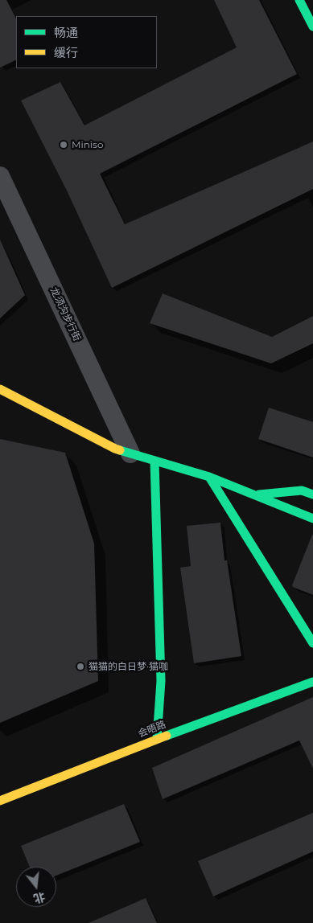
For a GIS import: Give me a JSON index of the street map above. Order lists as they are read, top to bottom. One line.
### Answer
{"streets":{"street":["龙须沟步行街","会晤路"]},"places":["Miniso","猫猫的白日梦·猫咖"],"legend":["畅通","缓行"],"north":"bottom"}
